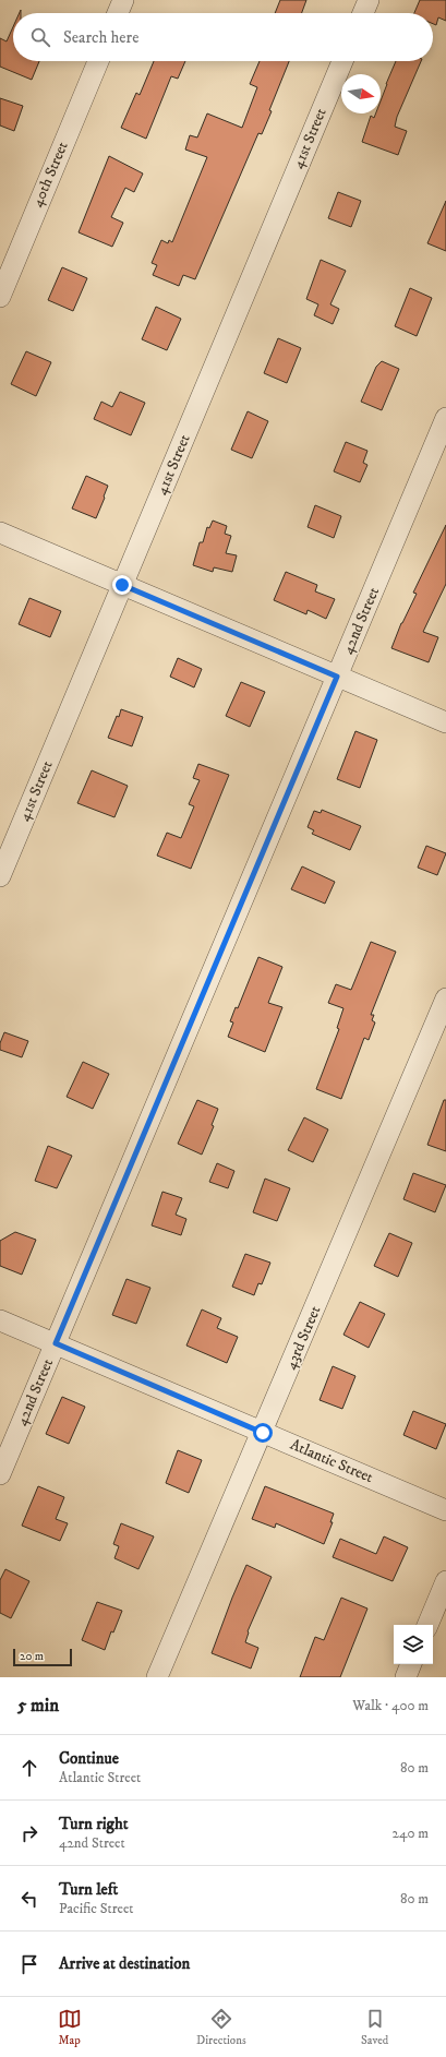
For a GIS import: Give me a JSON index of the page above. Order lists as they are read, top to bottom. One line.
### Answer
{"streets":{"street":["41st Street","40th Street","42nd Street","43rd Street","Atlantic Street"]},"crossings":[["42nd Street","Atlantic Street"],["43rd Street","Atlantic Street"]],"scale_bar":"20 m","north":"right","page":{"search":"Search here","scale":"20 m","heading":["5 min","Walk · 400 m"],"list":[["Continue","Atlantic Street","80 m"],["Turn right","42nd Street","240 m"],["Turn left","Pacific Street","80 m"],"Arrive at destination"],"nav":["Map","Directions","Saved"]}}
